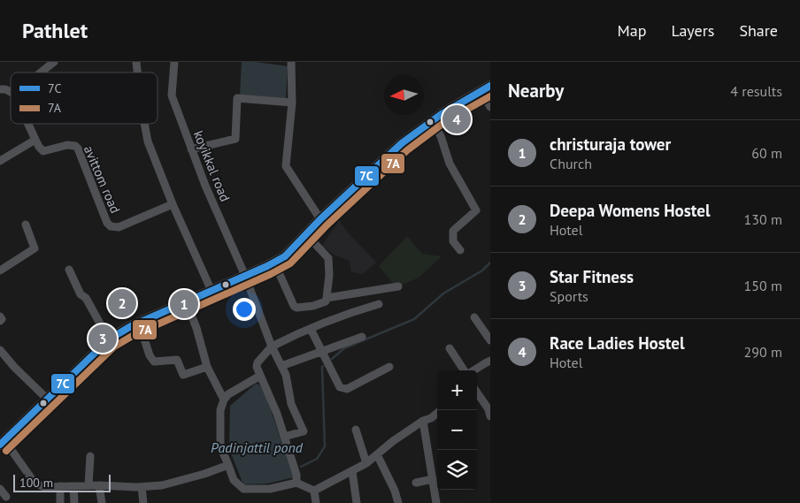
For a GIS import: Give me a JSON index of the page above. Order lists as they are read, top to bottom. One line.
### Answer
{"streets":{"street":["koyikkal road","avittom road"]},"water":["Padinjattil pond"],"lines":["transit line 7C","transit line 7A"],"legend":["7C","7A"],"scale_bar":"100 m","north":"left","page":{"header":"Pathlet","nav":["Map","Layers","Share"],"heading":["Nearby","4 results"],"pins":["4","2","1","3"],"list":[{"mark":"1","name":"christuraja tower","note":"Church","value":"60 m"},{"mark":"2","name":"Deepa Womens Hostel","note":"Hotel","value":"130 m"},{"mark":"3","name":"Star Fitness","note":"Sports","value":"150 m"},{"mark":"4","name":"Race Ladies Hostel","note":"Hotel","value":"290 m"}],"map_buttons":["+","−"],"scale":"100 m"}}
